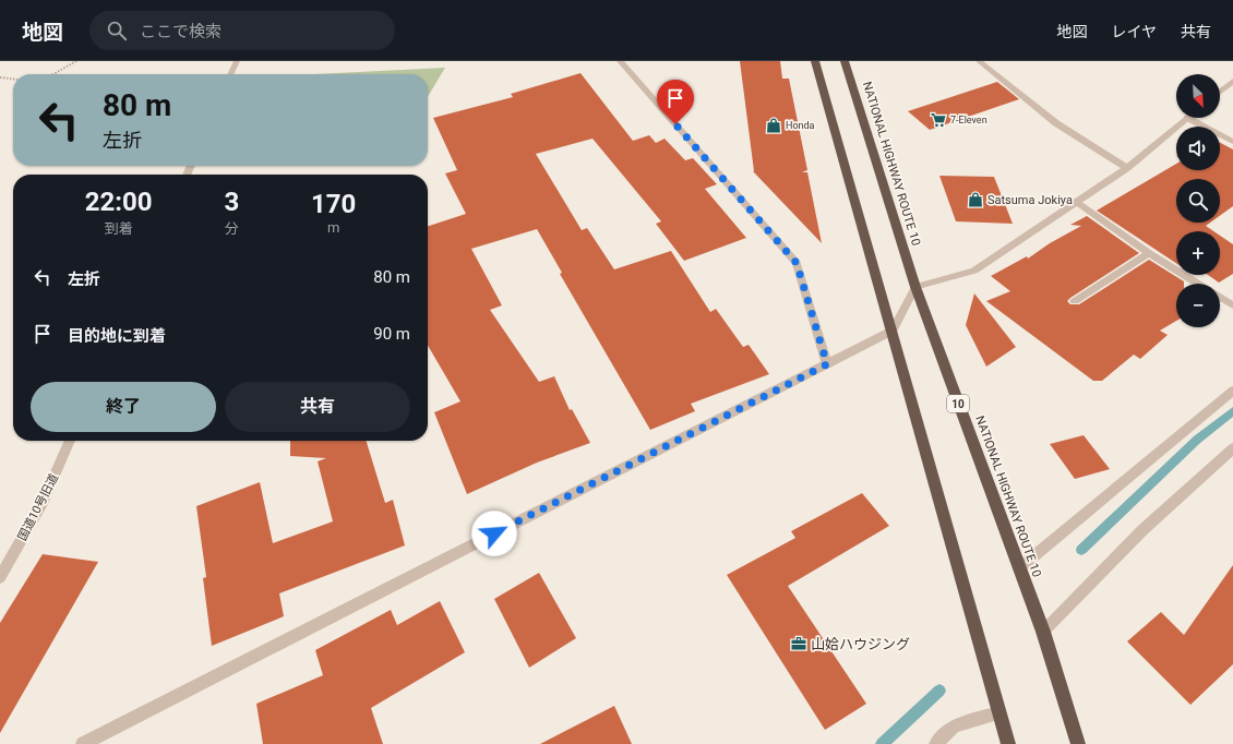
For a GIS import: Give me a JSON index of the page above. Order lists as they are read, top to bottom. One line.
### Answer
{"streets":{"highway":["NATIONAL HIGHWAY ROUTE 10","10"],"street":["国道10号旧道"]},"places":{"supermarket":["7-Eleven"],"shop":["Honda","Satsuma Jokiya"],"office":["山姶ハウジング"]},"north":"bottom right","page":{"header":"地図","search":"ここで検索","nav":["地図","レイヤ","共有"],"map_buttons":["+","−"],"turn":["80 m","左折"],"eta":["22:00","到着","3","分","170","m"],"list":[{"name":"左折","value":"80 m"},{"name":"目的地に到着","value":"90 m"}],"buttons":["終了","共有"]}}
